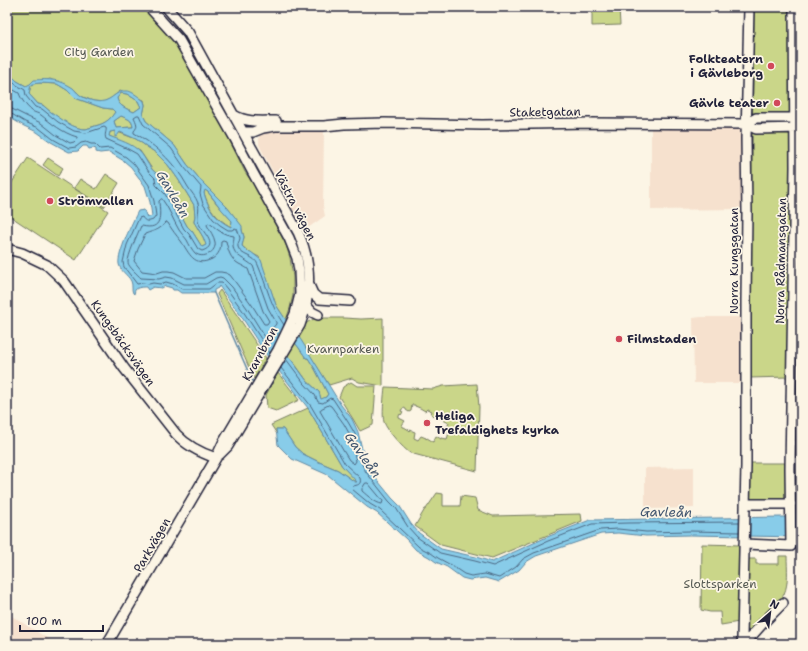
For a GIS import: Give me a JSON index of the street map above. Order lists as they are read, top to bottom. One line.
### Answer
{"streets":{"main road":["Staketgatan","Västra vägen","Norra Kungsgatan","Norra Rådmansgatan","Kungsbäcksvägen","Kvarnbron","Parkvägen"]},"crossings":[["Staketgatan","Västra vägen"],["Staketgatan","Norra Kungsgatan"],["Staketgatan","Norra Rådmansgatan"],["Norra Kungsgatan","Norra Rådmansgatan"],["Kungsbäcksvägen","Parkvägen"],["Kvarnbron","Parkvägen"]],"water":["Gavleån"],"parks":["City Garden","Kvarnparken","Slottsparken"],"places":["Folkteatern i Gävleborg","Gävle teater","Strömvallen","Filmstaden","Heliga Trefaldighets kyrka"],"scale_bar":"100 m","north":"top right"}
